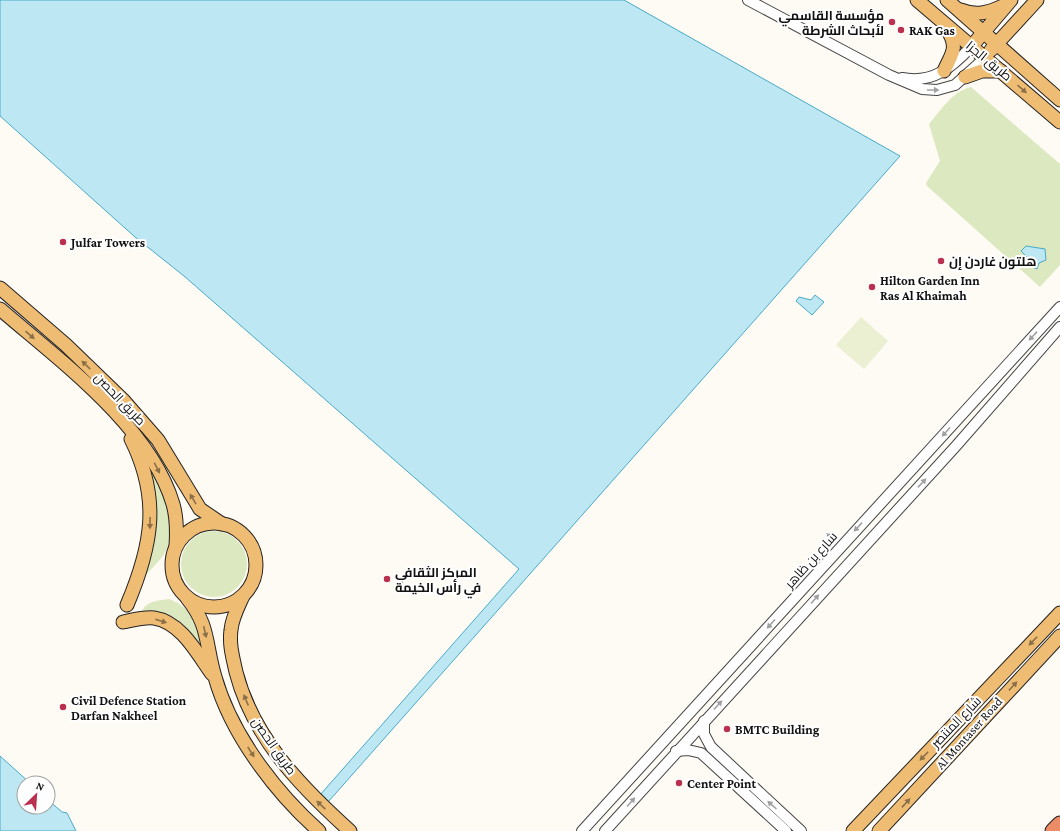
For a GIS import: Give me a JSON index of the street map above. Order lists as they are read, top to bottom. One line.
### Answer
{"streets":{"main road":["طريق الجزا","طريق الحصن","شارع المنتصر","Al Montaser Road"],"street":["شارع بن ظاهر"]},"one_way":["شارع المنتصر","Al Montaser Road"],"places":["مؤسسة القاسمي لأبحاث الشرطة","RAK Gas","Julfar Towers","هلتون غاردن إن","Hilton Garden Inn Ras Al Khaimah","المركز الثقافي في رأس الخيمة","Civil Defence Station Darfan Nakheel","BMTC Building","Center Point"],"north":"top right"}
